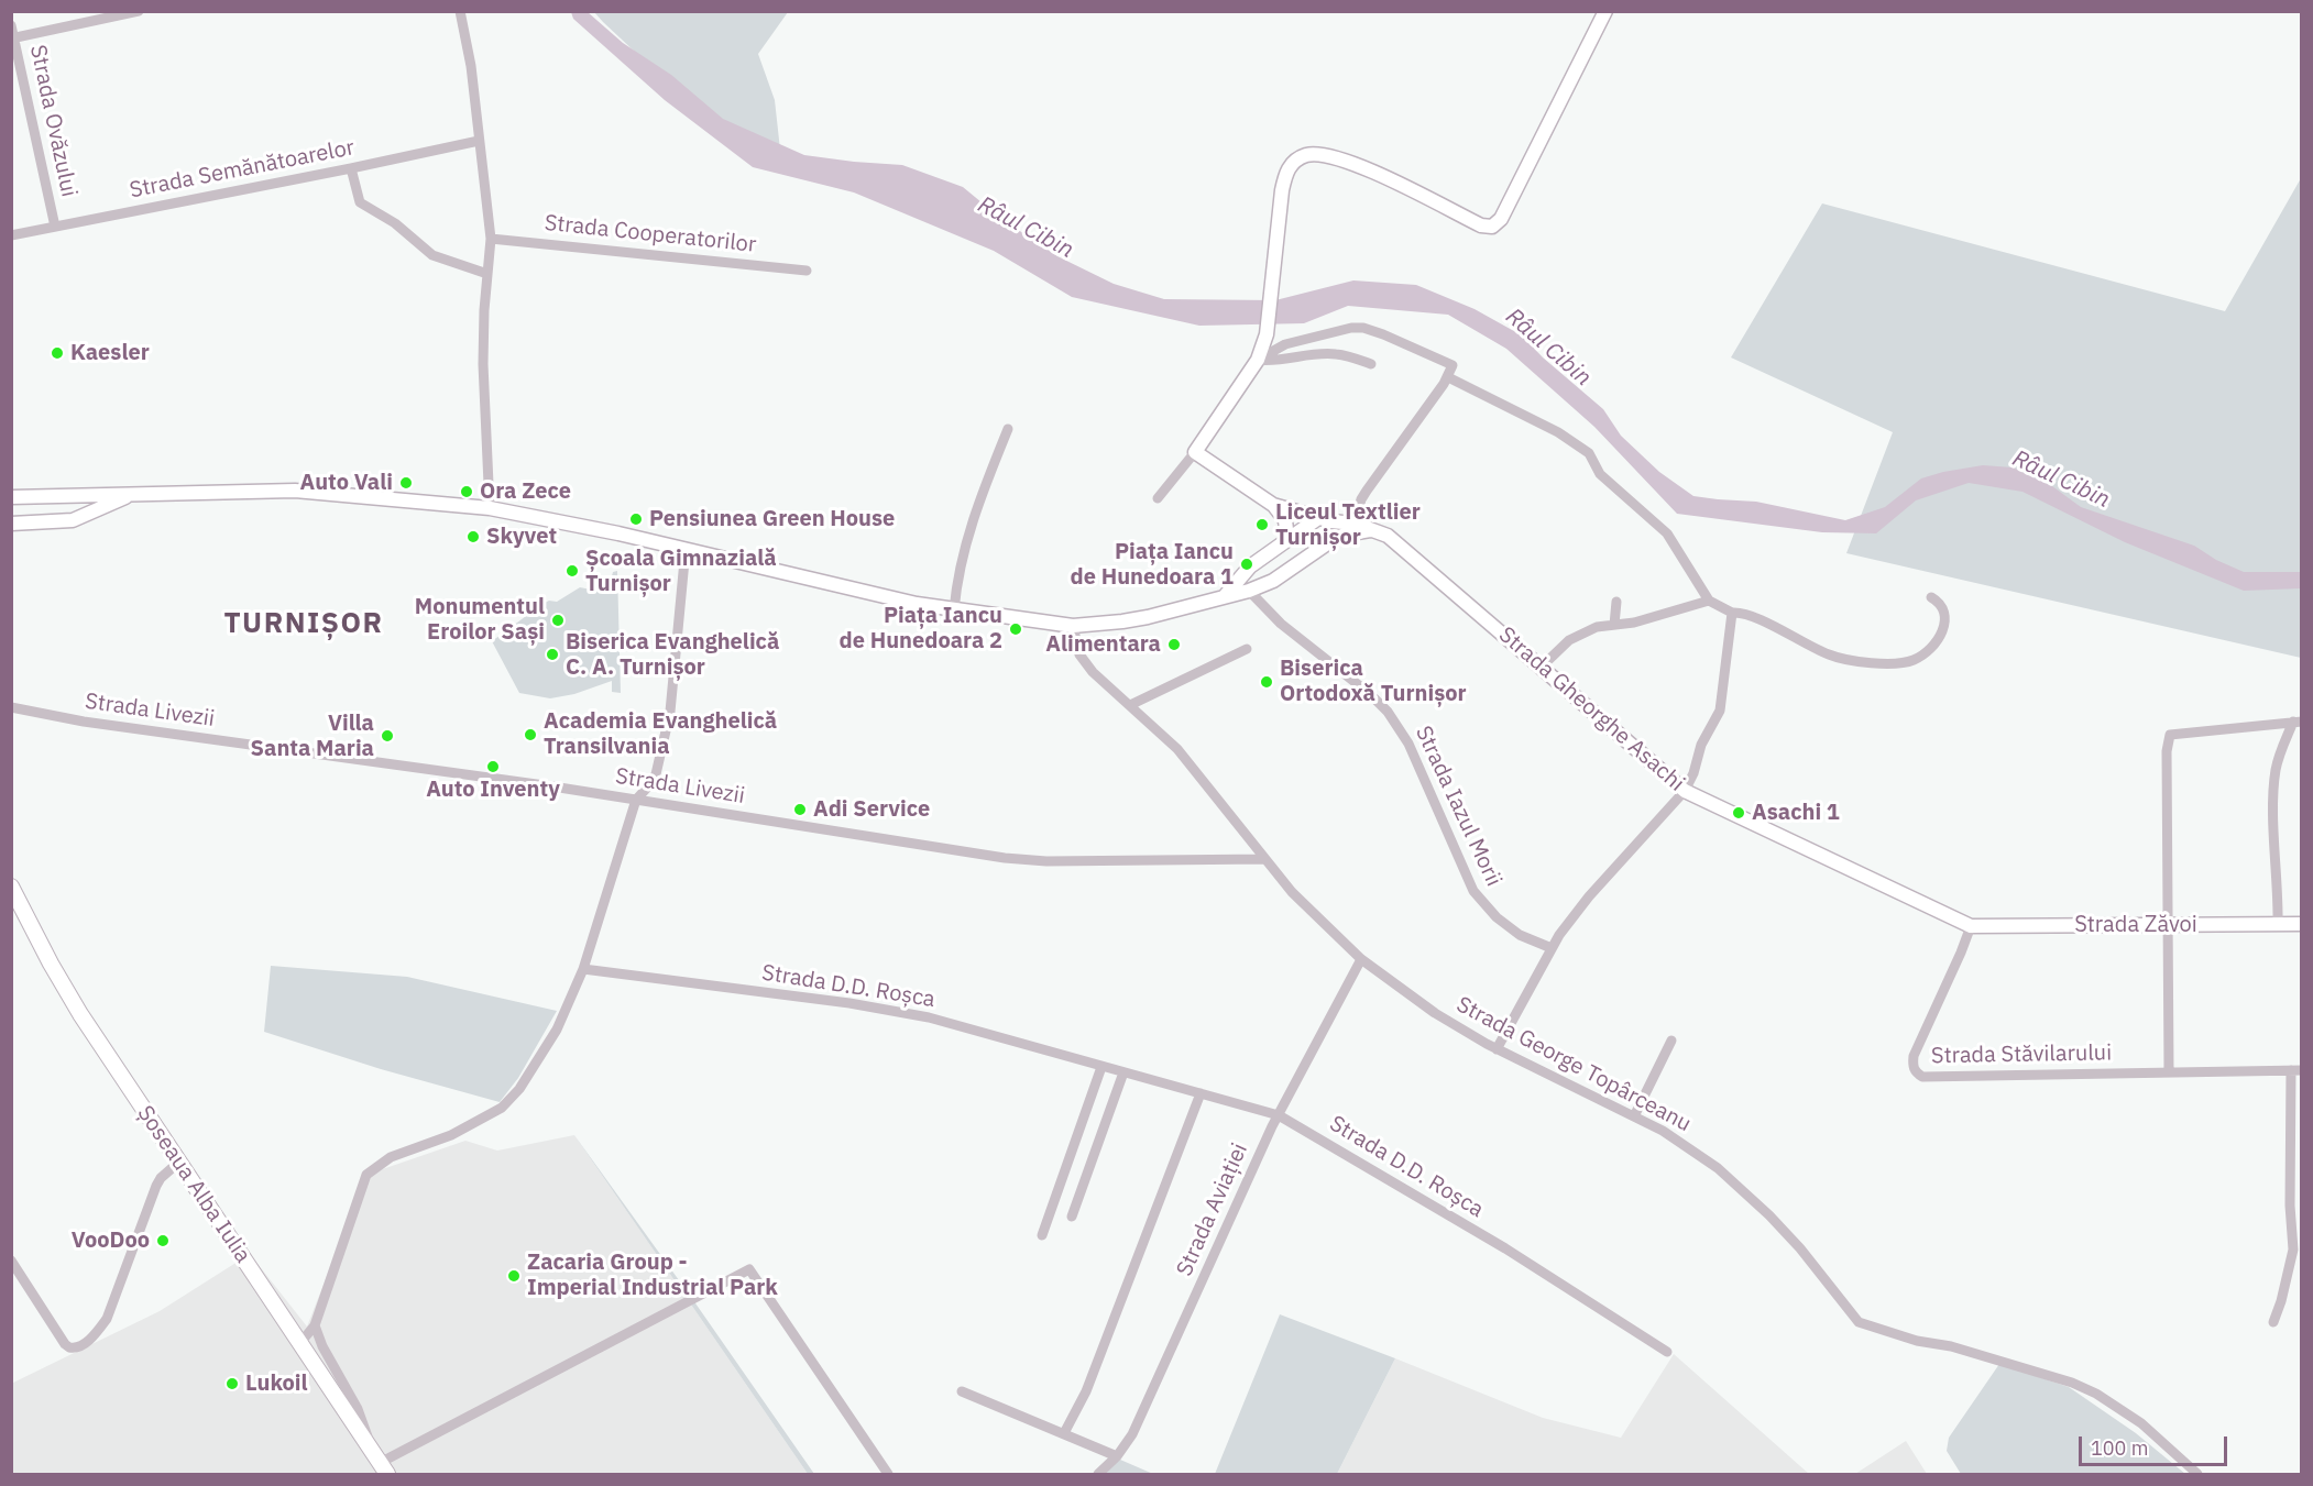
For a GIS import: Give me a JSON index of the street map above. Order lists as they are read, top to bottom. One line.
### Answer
{"streets":{"main road":["Șoseaua Alba Iulia"],"street":["Strada Ovăzului","Strada Semănătoarelor","Strada Cooperatorilor","Strada Gheorghe Asachi","Strada Livezii","Strada Iazul Morii","Strada Zăvoi","Strada D.D. Roșca","Strada Stăvilarului","Strada George Topârceanu","Strada Aviației"]},"crossings":[["Strada Ovăzului","Strada Semănătoarelor"],["Strada Gheorghe Asachi","Strada Zăvoi"],["Strada Gheorghe Asachi","Strada Stăvilarului"],["Strada Livezii","Strada George Topârceanu"],["Strada Zăvoi","Strada Stăvilarului"],["Strada D.D. Roșca","Strada Aviației"],["Strada George Topârceanu","Strada Aviației"]],"districts":["TURNIȘOR"],"water":["Râul Cibin"],"places":["Kaesler","Auto Vali","Ora Zece","Pensiunea Green House","Liceul Textlier Turnișor","Skyvet","Piața Iancu de Hunedoara 1","Școala Gimnazială Turnișor","Monumentul Eroilor Sași","Piața Iancu de Hunedoara 2","Alimentara","Biserica Evanghelică C. A. Turnișor","Biserica Ortodoxă Turnișor","Academia Evanghelică Transilvania","Villa Santa Maria","Auto Inventy","Adi Service","Asachi 1","VooDoo","Zacaria Group - Imperial Industrial Park","Lukoil"],"scale_bar":"100 m"}
